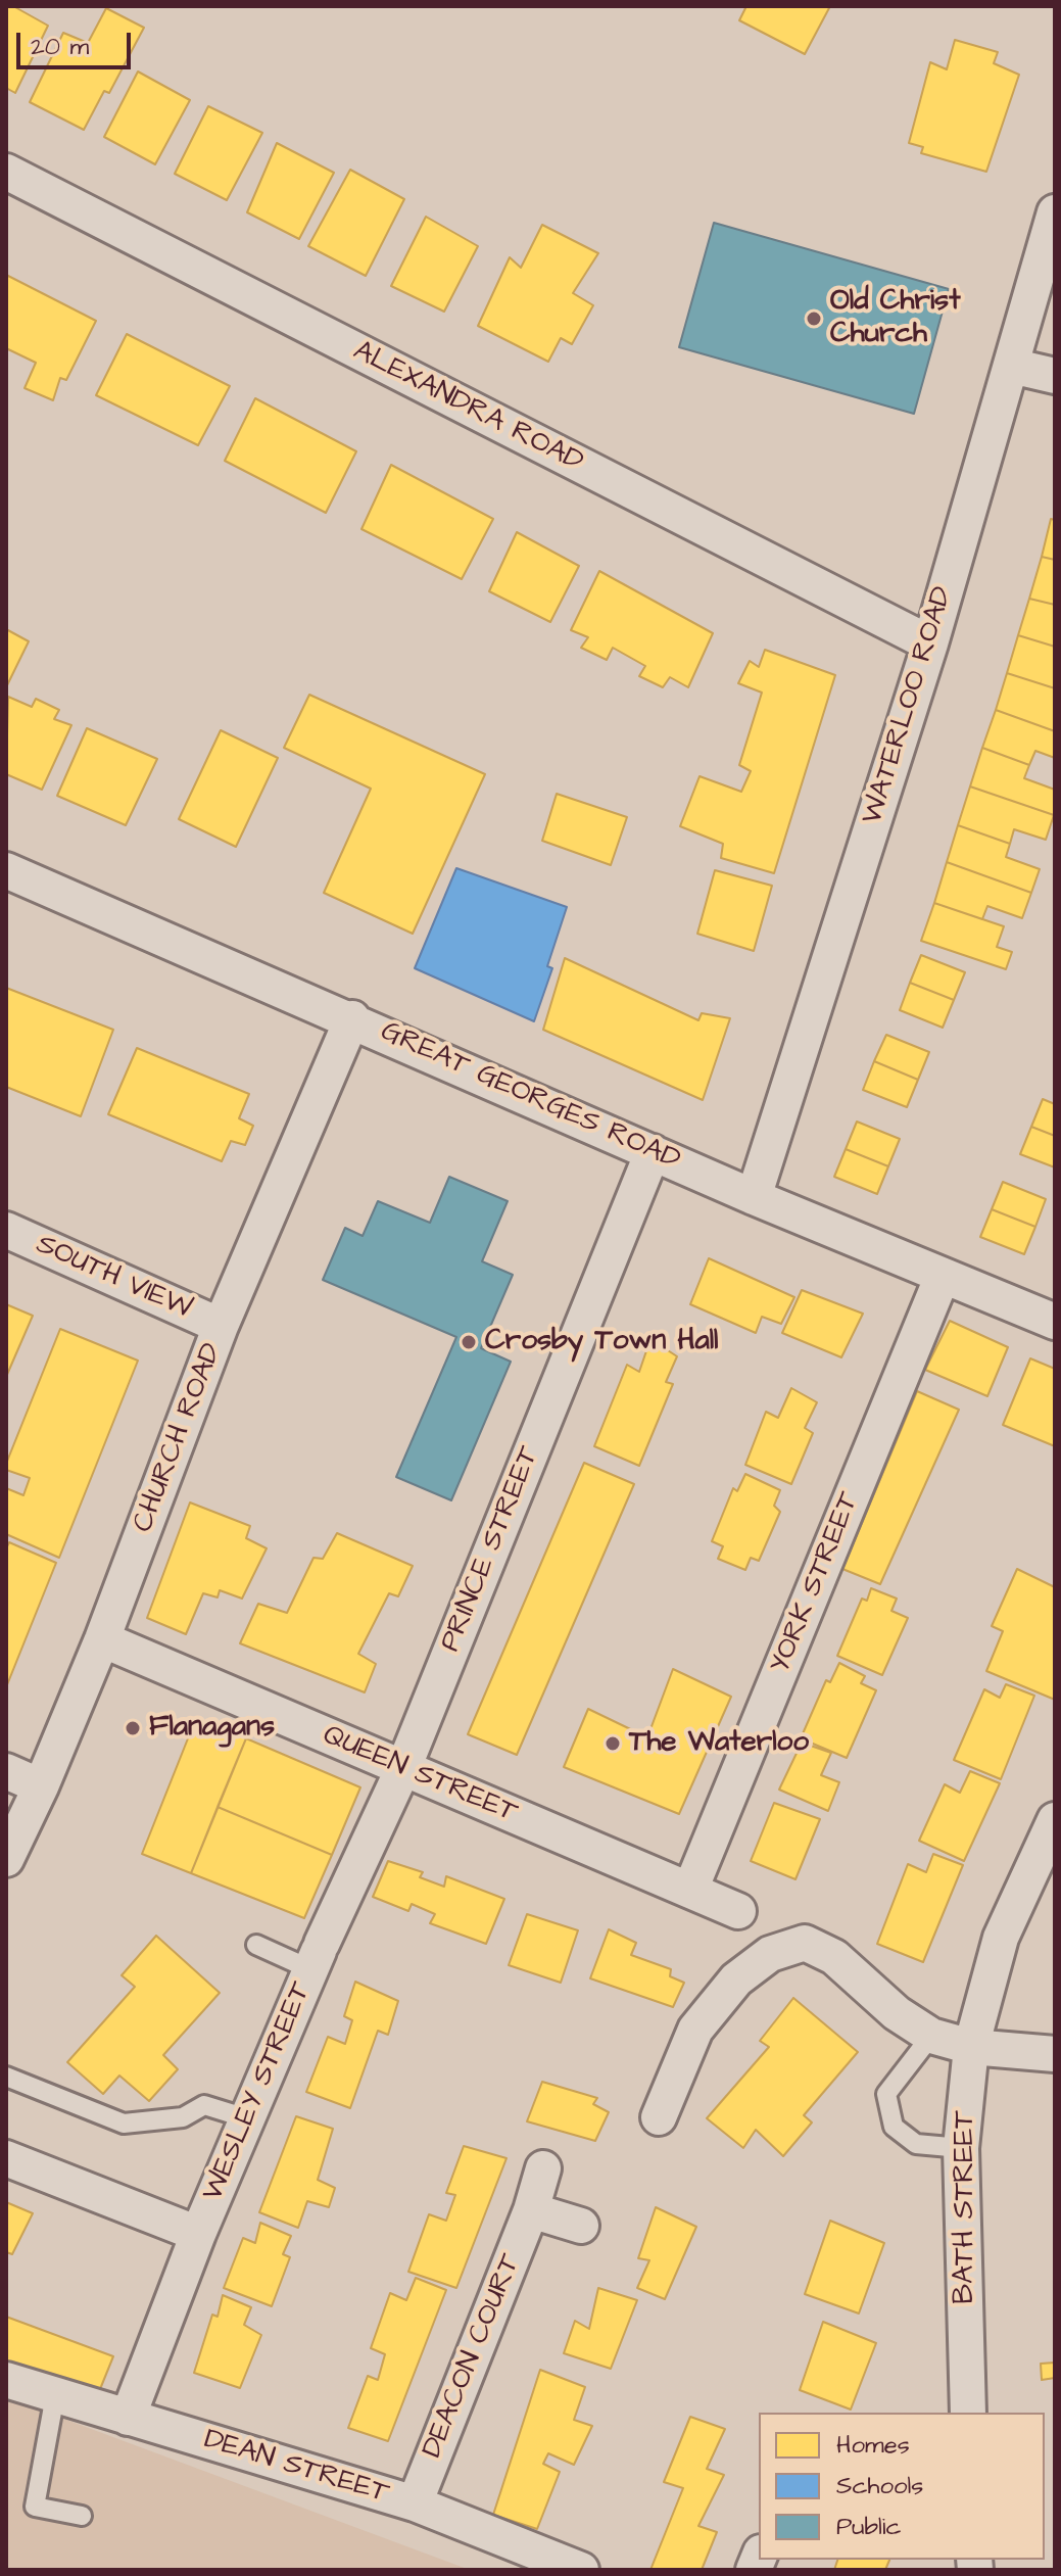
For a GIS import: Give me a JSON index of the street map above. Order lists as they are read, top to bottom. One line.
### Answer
{"streets":{"street":["ALEXANDRA ROAD","WATERLOO ROAD","GREAT GEORGES ROAD","SOUTH VIEW","CHURCH ROAD","PRINCE STREET","YORK STREET","QUEEN STREET","WESLEY STREET","BATH STREET","DEACON COURT","DEAN STREET"]},"crossings":[["ALEXANDRA ROAD","WATERLOO ROAD"],["WATERLOO ROAD","GREAT GEORGES ROAD"],["GREAT GEORGES ROAD","CHURCH ROAD"],["GREAT GEORGES ROAD","PRINCE STREET"],["GREAT GEORGES ROAD","YORK STREET"],["SOUTH VIEW","CHURCH ROAD"],["CHURCH ROAD","QUEEN STREET"],["PRINCE STREET","QUEEN STREET"],["PRINCE STREET","WESLEY STREET"],["YORK STREET","QUEEN STREET"],["WESLEY STREET","DEAN STREET"],["DEACON COURT","DEAN STREET"]],"places":["Old Christ Church","Crosby Town Hall","Flanagans","The Waterloo"],"legend":["Homes","Schools","Public"],"scale_bar":"20 m"}
